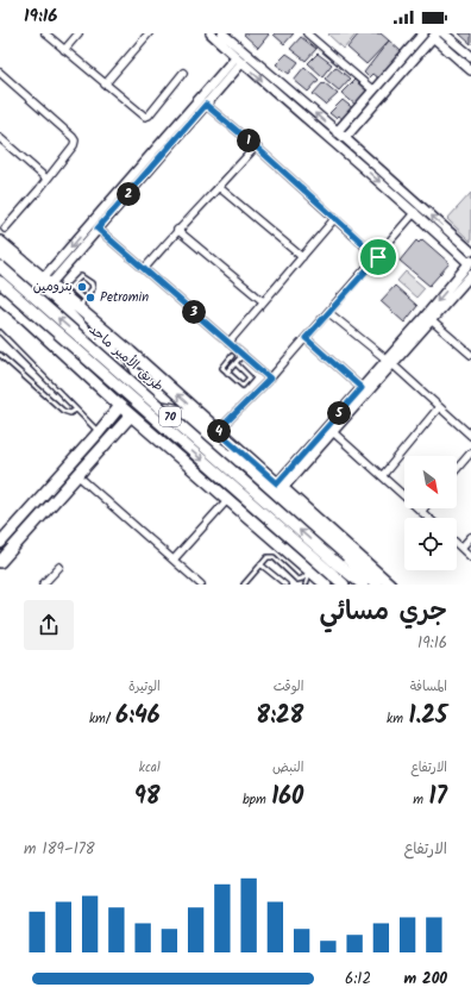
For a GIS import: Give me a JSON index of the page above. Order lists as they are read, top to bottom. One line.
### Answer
{"streets":{"main road":["طريق الأمير ماجد","70"]},"places":["بترومين","Petromin"],"north":"bottom right","page":{"status":"19:16","pins":["1","2","3","5","4"],"heading":["جري مسائي","19:16"],"stats":[["المسافة","1.25 km"],["الوقت","8:28"],["الوتيرة","6:46 /km"],["الارتفاع","17 m"],["النبض","160 bpm"],["kcal","98"]],"chart":["الارتفاع","178–189 m"],"list":[{"name":"200 m","note":"6:12"}]}}
